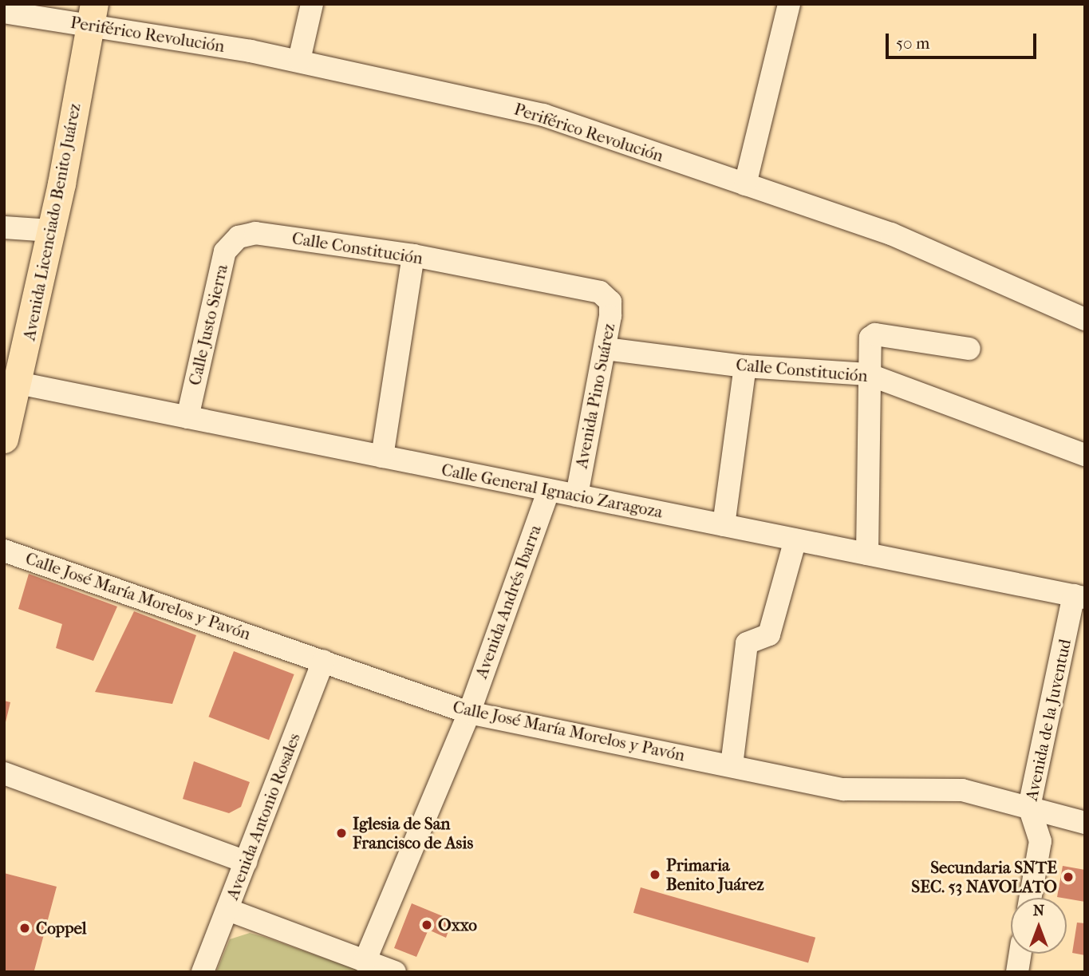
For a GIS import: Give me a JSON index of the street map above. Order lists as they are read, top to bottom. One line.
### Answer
{"streets":{"main road":["Avenida Licenciado Benito Juárez"],"street":["Periférico Revolución","Calle Constitución","Calle Justo Sierra","Avenida Pino Suárez","Calle General Ignacio Zaragoza","Calle José María Morelos y Pavón","Avenida Andrés Ibarra","Avenida de la Juventud","Avenida Antonio Rosales"]},"crossings":[["Periférico Revolución","Avenida Licenciado Benito Juárez"],["Avenida Licenciado Benito Juárez","Calle General Ignacio Zaragoza"],["Calle Constitución","Calle Justo Sierra"],["Calle Constitución","Avenida Pino Suárez"],["Calle Justo Sierra","Calle General Ignacio Zaragoza"],["Avenida Pino Suárez","Calle General Ignacio Zaragoza"],["Calle General Ignacio Zaragoza","Avenida Andrés Ibarra"],["Calle General Ignacio Zaragoza","Avenida de la Juventud"],["Calle José María Morelos y Pavón","Avenida Andrés Ibarra"],["Calle José María Morelos y Pavón","Avenida de la Juventud"],["Calle José María Morelos y Pavón","Avenida Antonio Rosales"]],"places":["Iglesia de San Francisco de Asis","Primaria Benito Juárez","Secundaria SNTE SEC. 53 NAVOLATO","Oxxo","Coppel"],"scale_bar":"50 m","north":"top"}
